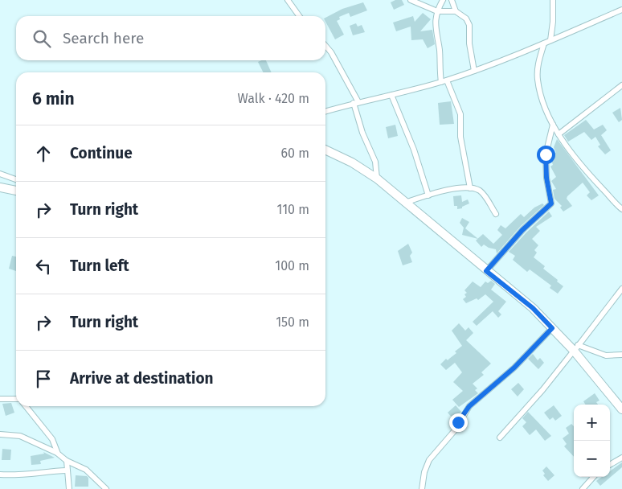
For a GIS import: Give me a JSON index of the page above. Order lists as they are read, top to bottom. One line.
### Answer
{"page":{"search":"Search here","heading":["6 min","Walk · 420 m"],"list":[["Continue","60 m"],["Turn right","110 m"],["Turn left","100 m"],["Turn right","150 m"],"Arrive at destination"],"map_buttons":["+","−"]}}
